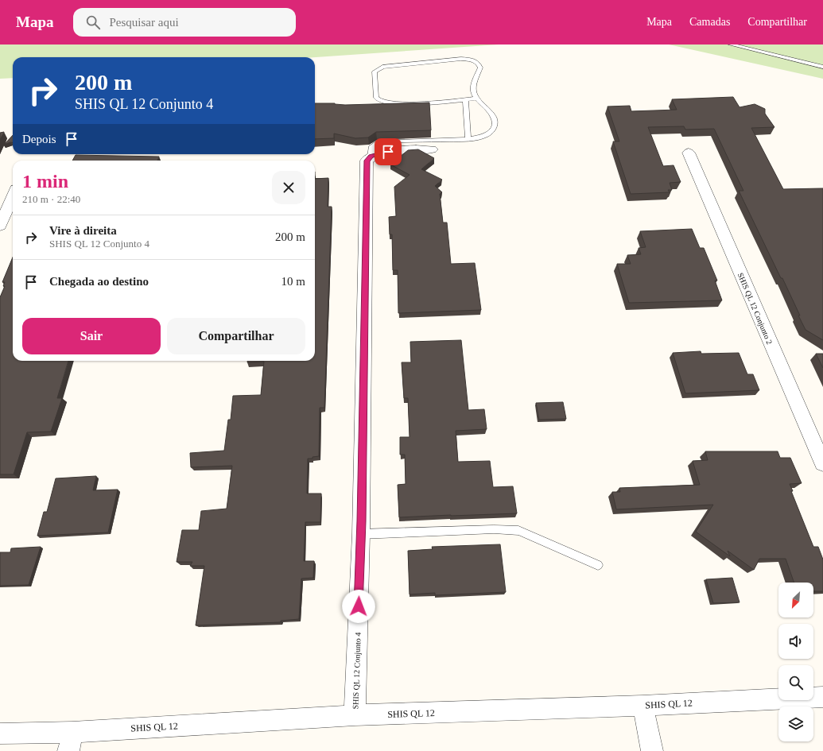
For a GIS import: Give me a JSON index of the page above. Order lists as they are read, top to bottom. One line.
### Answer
{"streets":{"street":["SHIS QL 12 Conjunto 2","SHIS QL 12 Conjunto 4","SHIS QL 12"]},"crossings":[["SHIS QL 12 Conjunto 4","SHIS QL 12"]],"north":"bottom left","page":{"header":"Mapa","search":"Pesquisar aqui","nav":["Mapa","Camadas","Compartilhar"],"turn":["200 m","SHIS QL 12 Conjunto 4"],"then":"Depois","heading":["1 min","210 m · 22:40"],"list":[{"name":"Vire à direita","note":"SHIS QL 12 Conjunto 4","value":"200 m"},{"name":"Chegada ao destino","value":"10 m"}],"buttons":["Sair","Compartilhar"]}}
